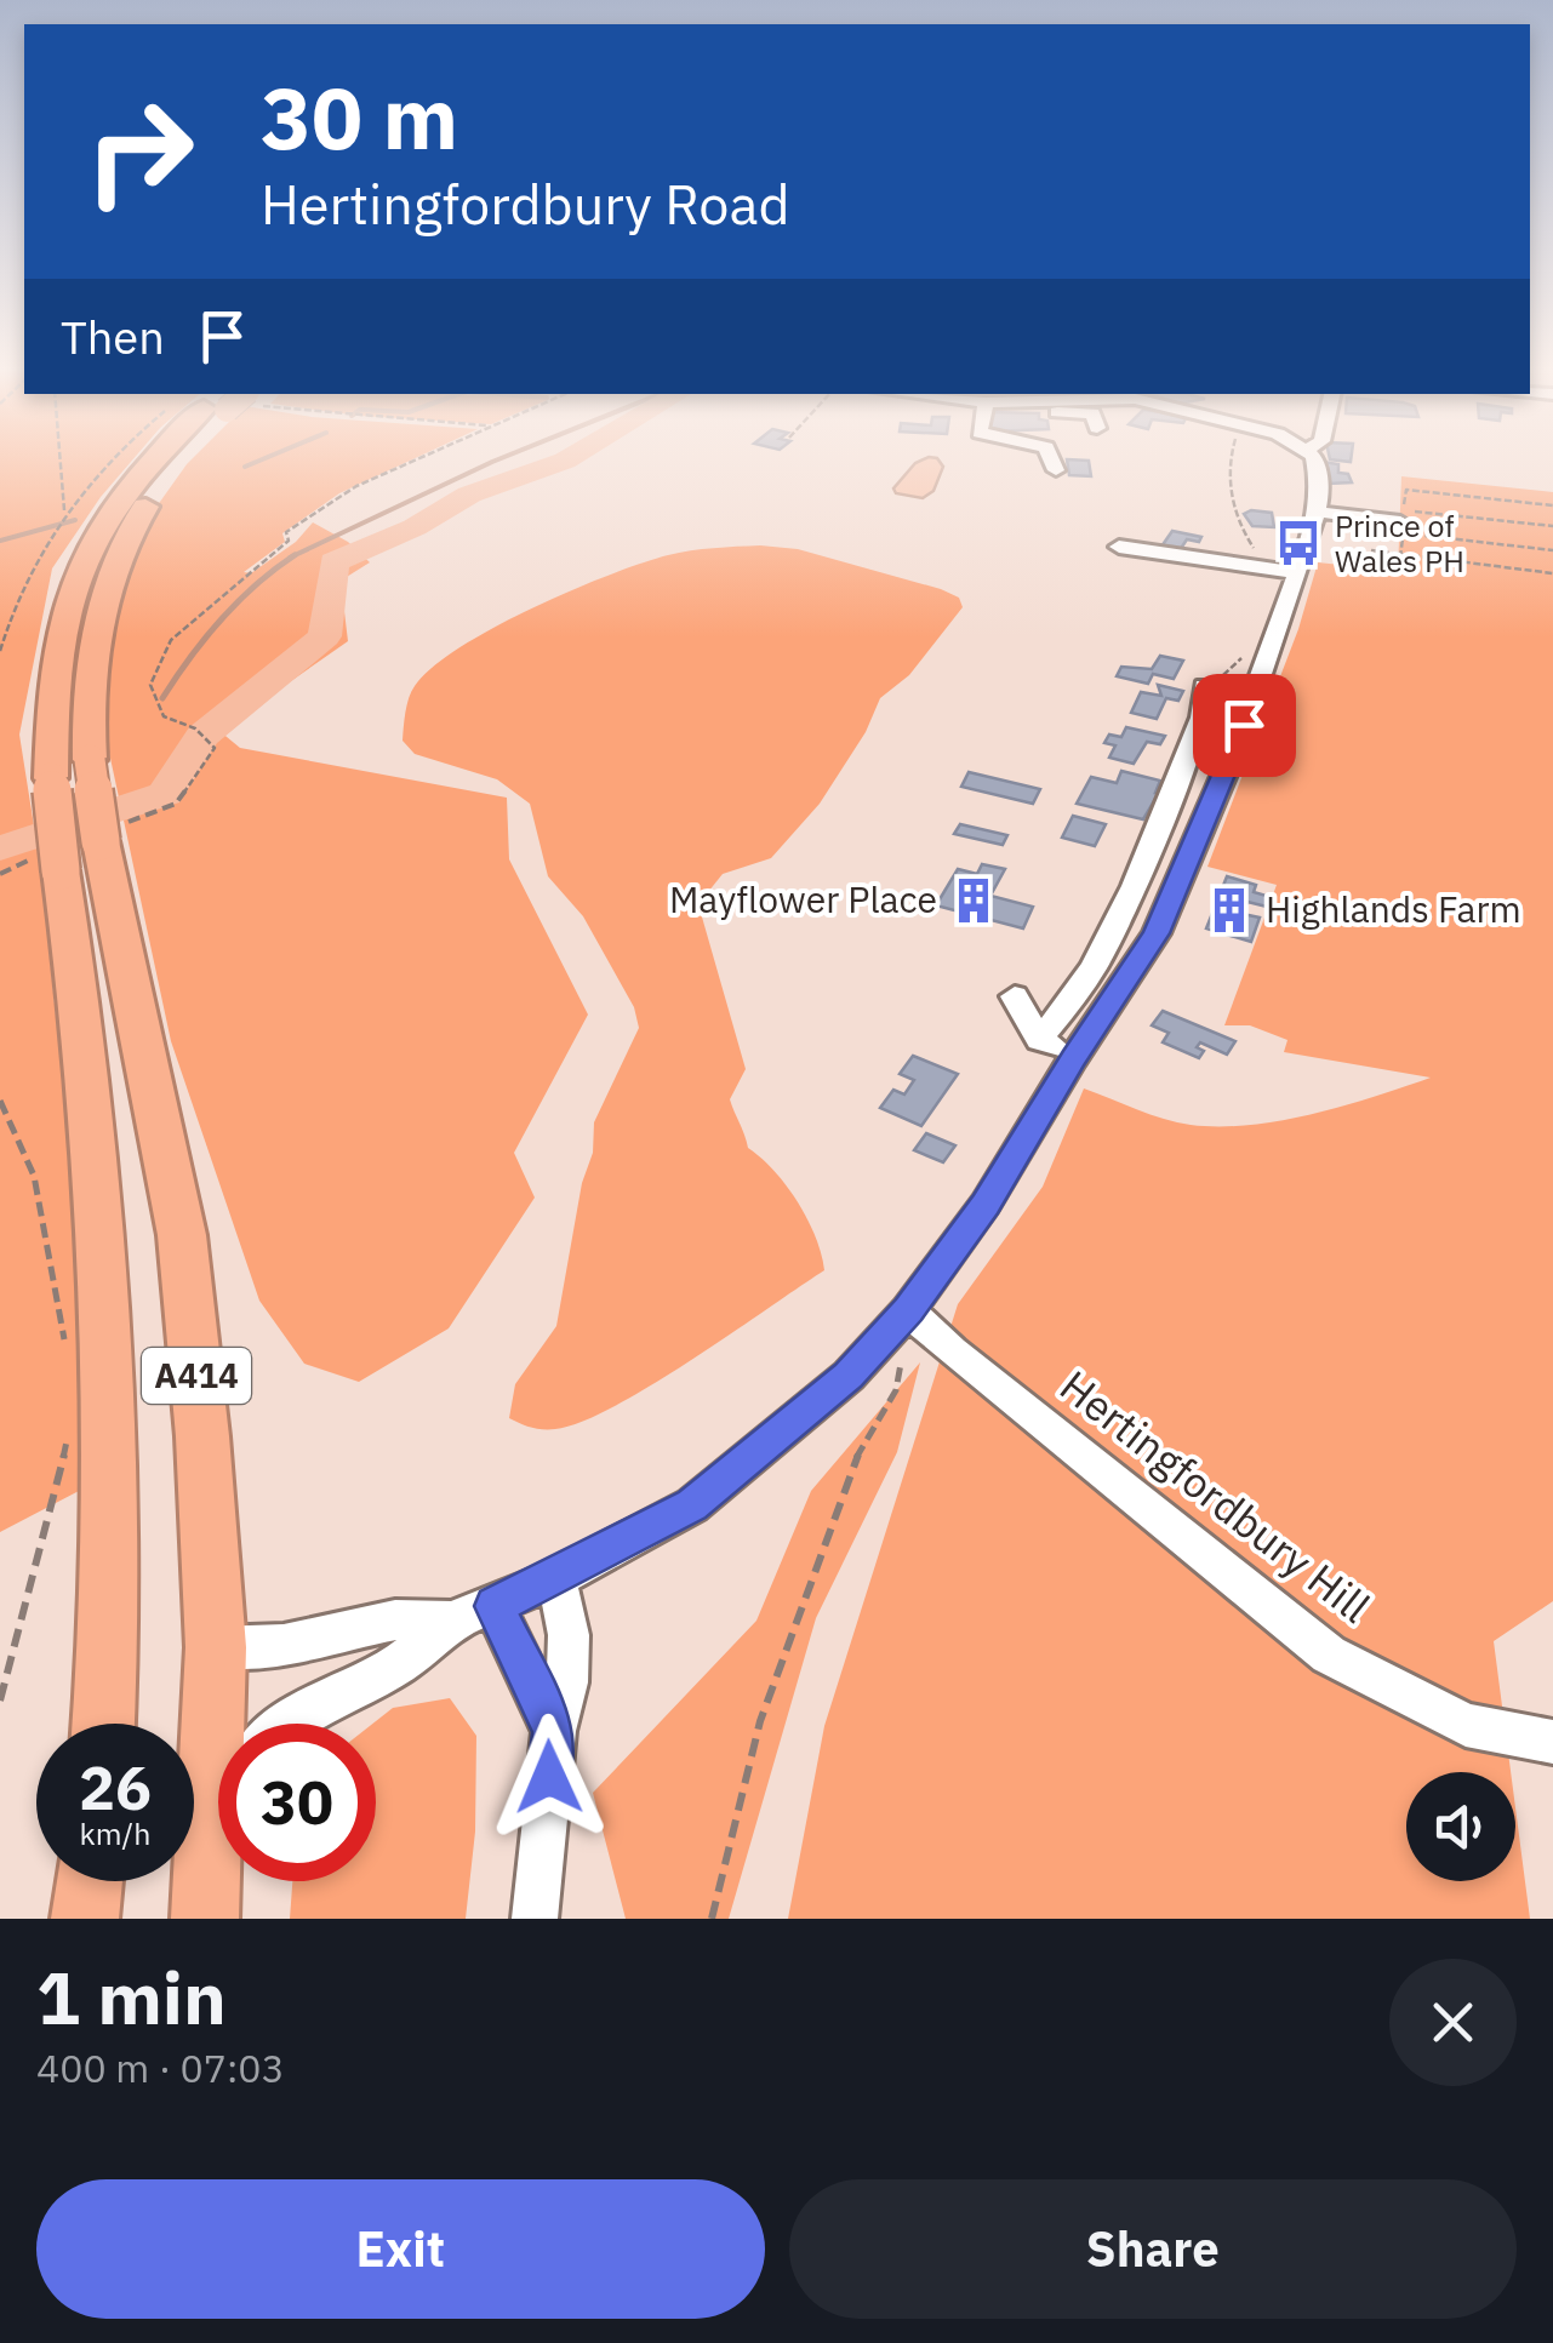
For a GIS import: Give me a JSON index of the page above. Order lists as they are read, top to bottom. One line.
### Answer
{"streets":{"highway":["A414"],"street":["Hertingfordbury Hill"]},"places":{"bus stop":["Prince of Wales PH"],"building":["Mayflower Place","Highlands Farm"]},"page":{"turn":["30 m","Hertingfordbury Road"],"then":"Then","speed":"26 km/h","limit":"30","heading":["1 min","400 m · 07:03"],"buttons":["Exit","Share"]}}
